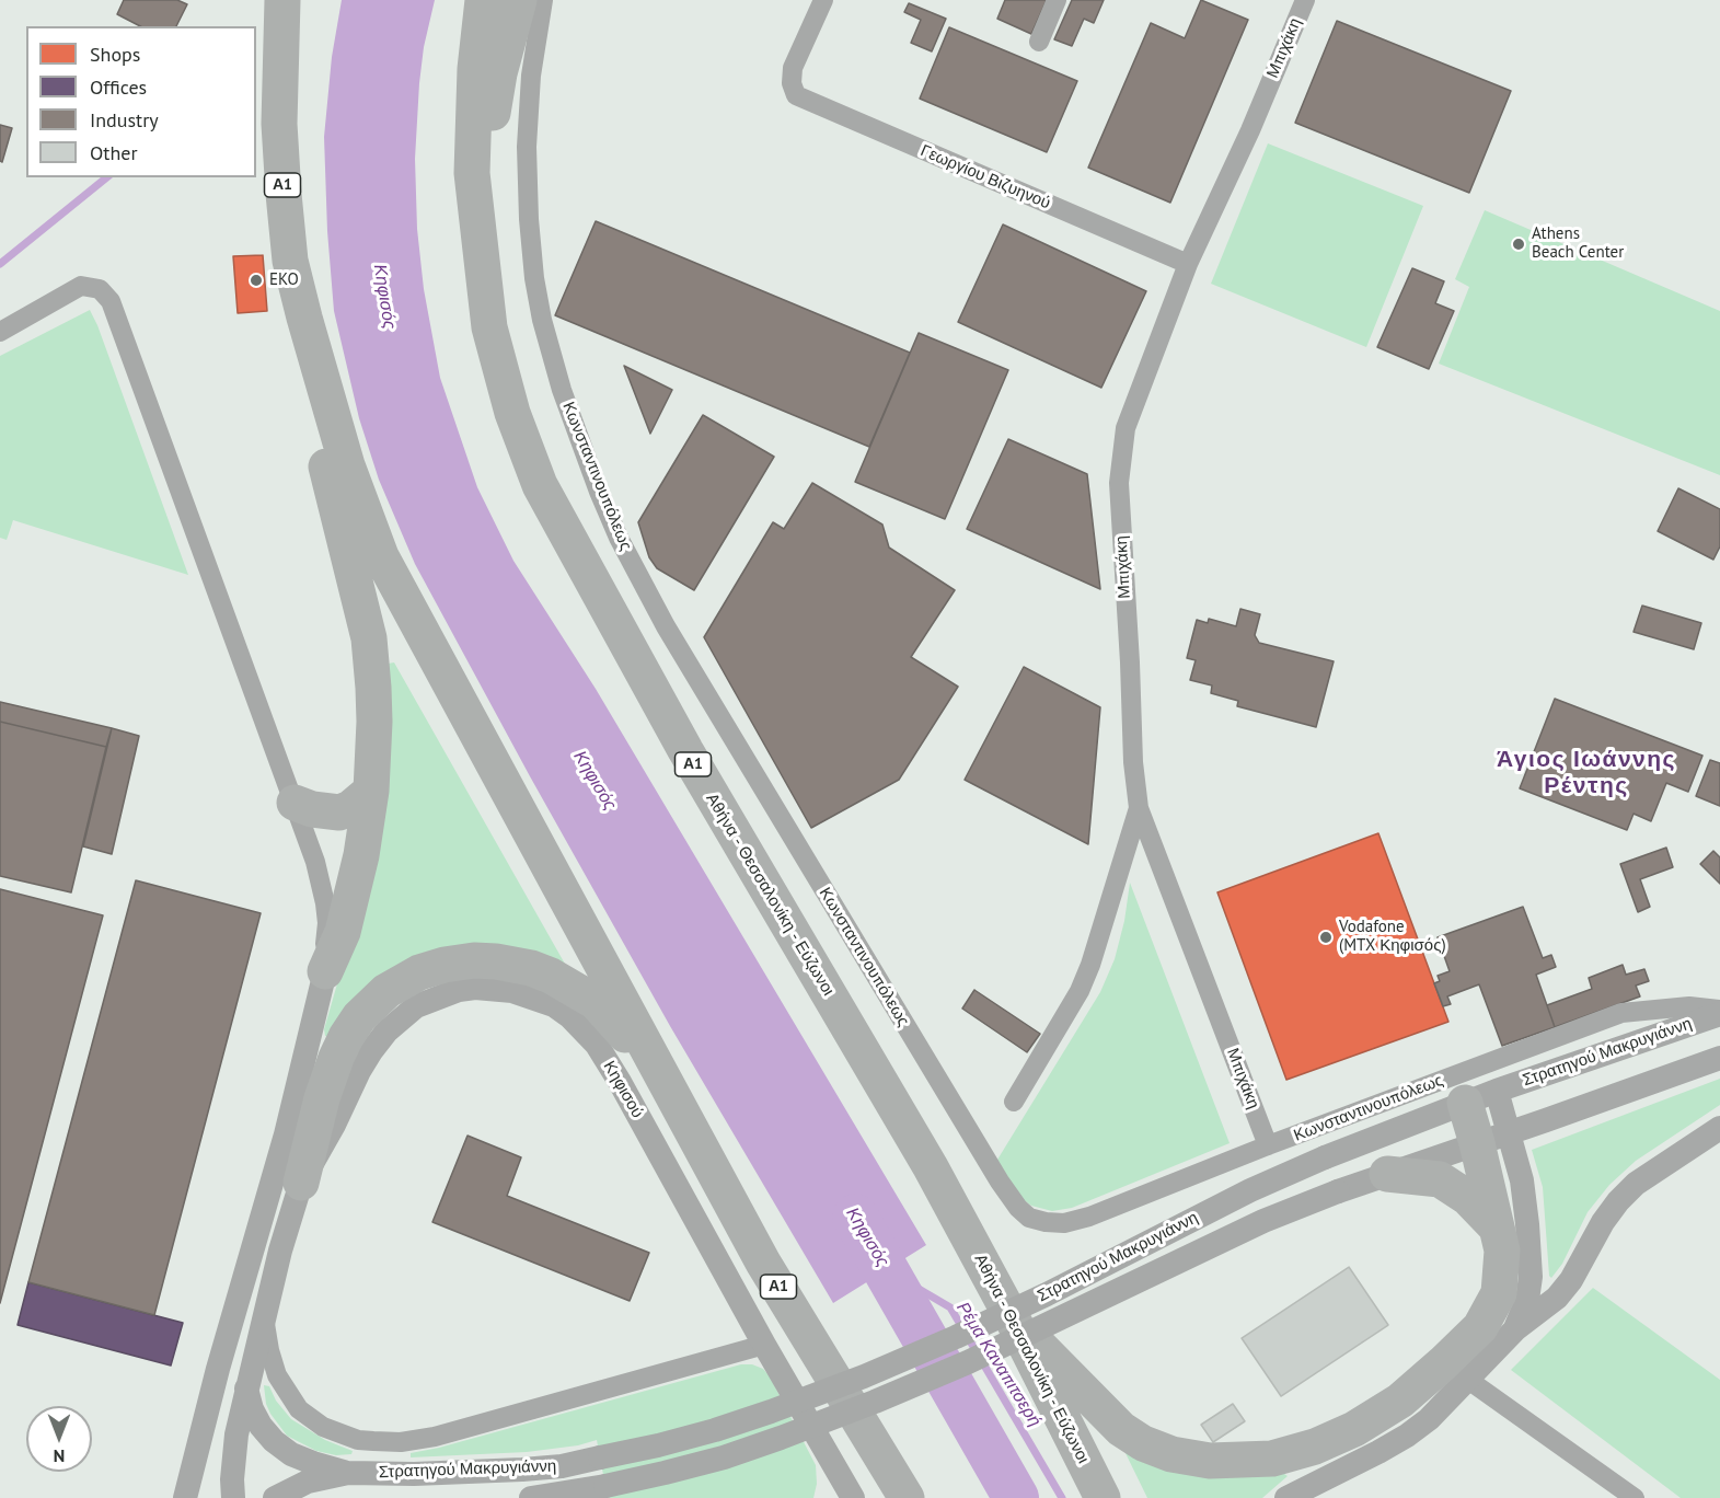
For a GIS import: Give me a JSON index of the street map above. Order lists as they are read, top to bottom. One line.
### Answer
{"streets":{"highway":["Α1","Αθήνα - Θεσσαλονίκη - Εύζωνοι"],"street":["Μπιχάκη","Γεωργίου Βιζυηνού","Κωνσταντινουπόλεως","Στρατηγού Μακρυγιάννη","Κηφισού"]},"crossings":[["Μπιχάκη","Γεωργίου Βιζυηνού"],["Μπιχάκη","Κωνσταντινουπόλεως"],["Κωνσταντινουπόλεως","Στρατηγού Μακρυγιάννη"]],"districts":["Άγιος Ιωάννης Ρέντης"],"water":["Κηφισός","Ρέμα Καναπιτσερή"],"places":["Athens Beach Center","EKO","Vodafone (MTX Κηφισός)"],"legend":["Shops","Offices","Industry","Other"],"north":"bottom"}
